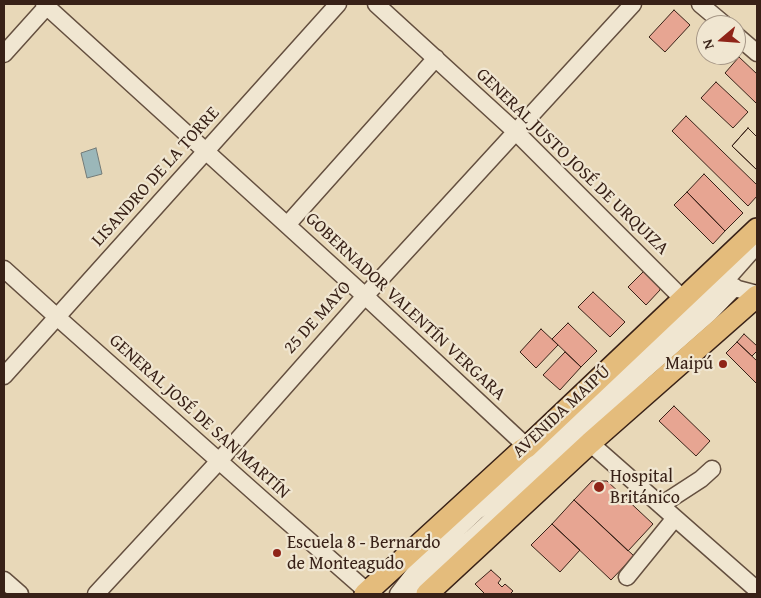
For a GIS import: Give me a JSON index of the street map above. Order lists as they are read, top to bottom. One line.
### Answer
{"streets":{"main road":["AVENIDA MAIPÚ"],"street":["GENERAL JUSTO JOSÉ DE URQUIZA","LISANDRO DE LA TORRE","GOBERNADOR VALENTÍN VERGARA","25 DE MAYO","GENERAL JOSÉ DE SAN MARTÍN"]},"crossings":[["GENERAL JUSTO JOSÉ DE URQUIZA","25 DE MAYO"],["GENERAL JUSTO JOSÉ DE URQUIZA","AVENIDA MAIPÚ"],["LISANDRO DE LA TORRE","GOBERNADOR VALENTÍN VERGARA"],["LISANDRO DE LA TORRE","GENERAL JOSÉ DE SAN MARTÍN"],["GOBERNADOR VALENTÍN VERGARA","25 DE MAYO"],["GOBERNADOR VALENTÍN VERGARA","AVENIDA MAIPÚ"],["25 DE MAYO","GENERAL JOSÉ DE SAN MARTÍN"],["AVENIDA MAIPÚ","GENERAL JOSÉ DE SAN MARTÍN"]],"places":["Maipú","Hospital Británico","Escuela 8 - Bernardo de Monteagudo"],"north":"left"}
